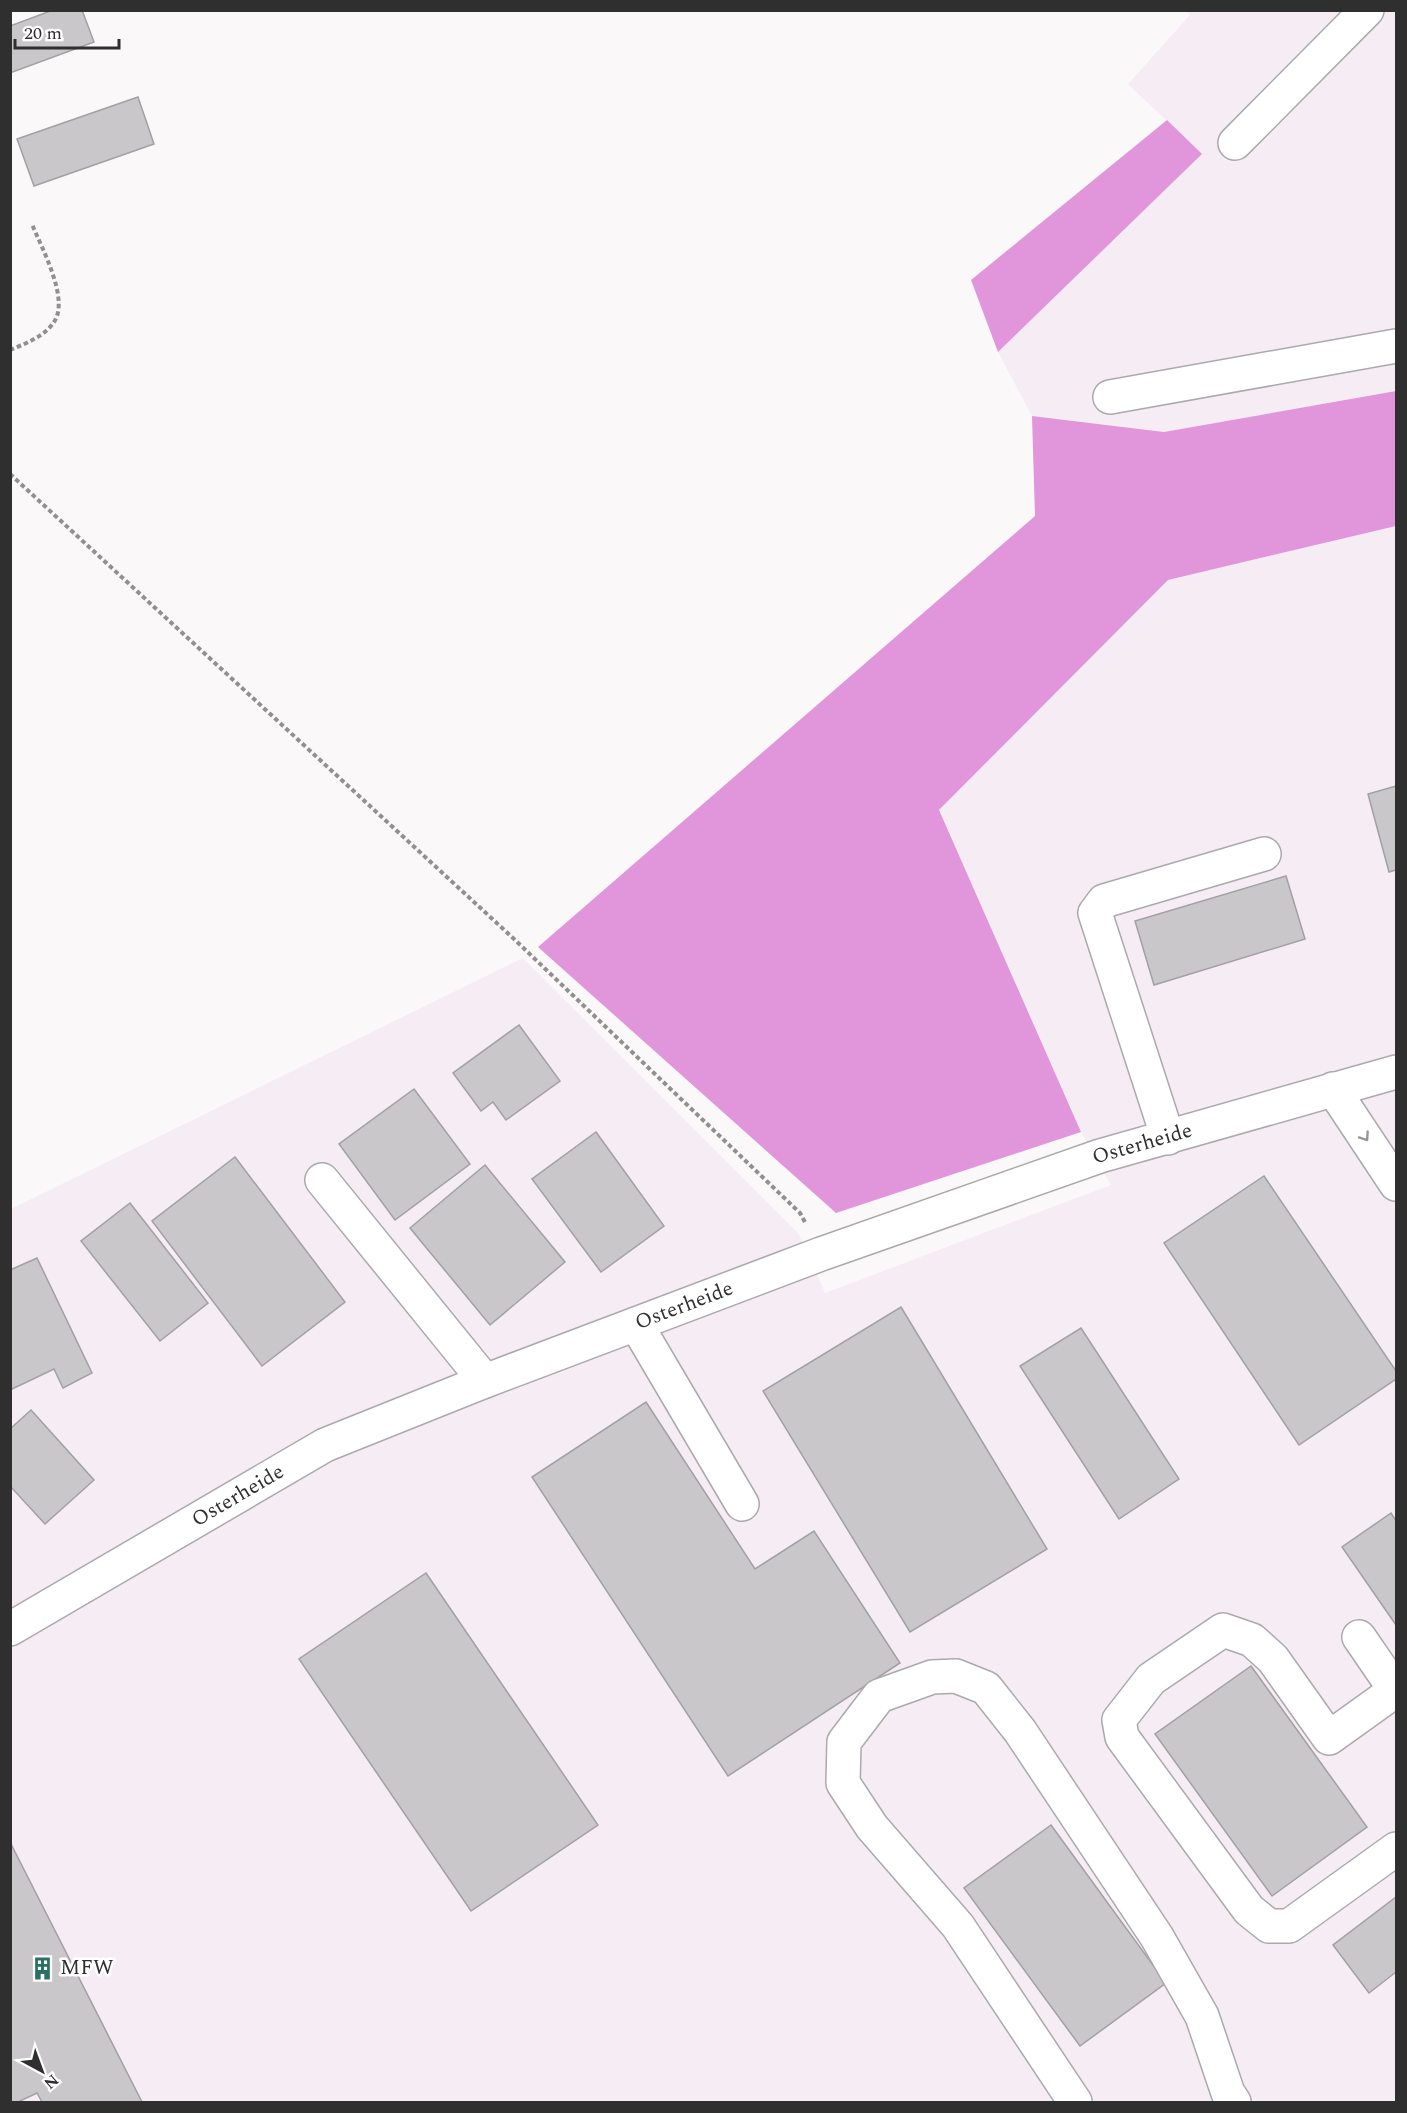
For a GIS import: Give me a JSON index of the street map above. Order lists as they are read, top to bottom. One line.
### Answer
{"streets":{"street":["Osterheide"]},"places":{"building":["MFW"]},"scale_bar":"20 m","north":"bottom right"}
